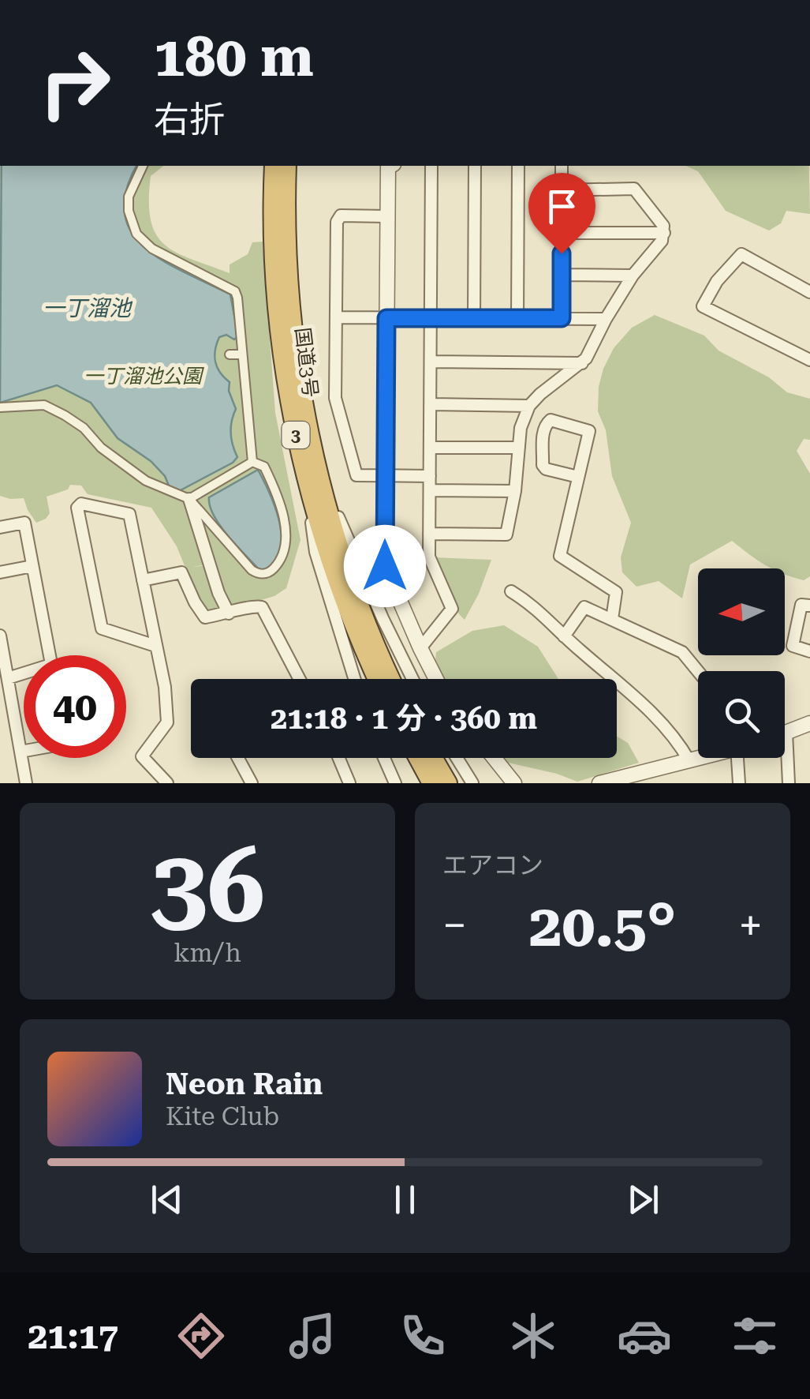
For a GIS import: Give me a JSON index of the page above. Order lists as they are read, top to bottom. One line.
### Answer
{"streets":{"highway":["国道3号","3"]},"water":["一丁溜池"],"parks":["一丁溜池公園"],"north":"left","page":{"turn":["180 m","右折"],"limit":"40","trip":"21:18 · 1 分 · 360 m","tile":[["36","km/h"],"エアコン"],"heat":["−","20.5°","+"],"song":["Neon Rain","Kite Club"],"tabs":"21:17"}}
